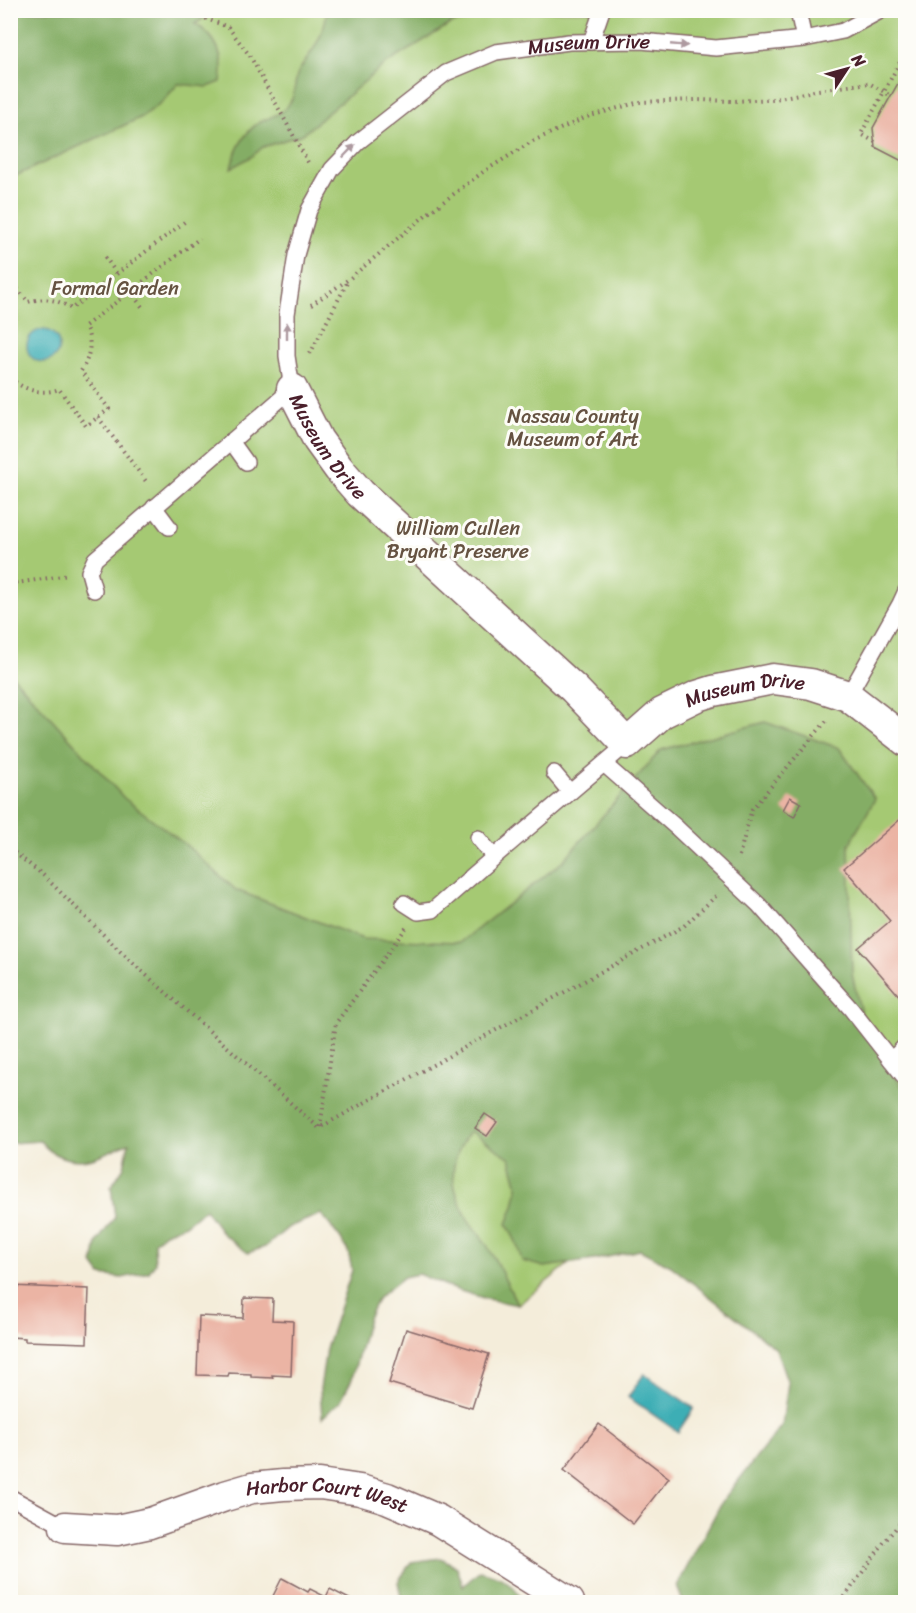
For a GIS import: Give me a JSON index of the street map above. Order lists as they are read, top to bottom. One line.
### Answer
{"streets":{"street":["Museum Drive","Harbor Court West"]},"parks":["Formal Garden","Nassau County Museum of Art","William Cullen Bryant Preserve"],"north":"top right"}
